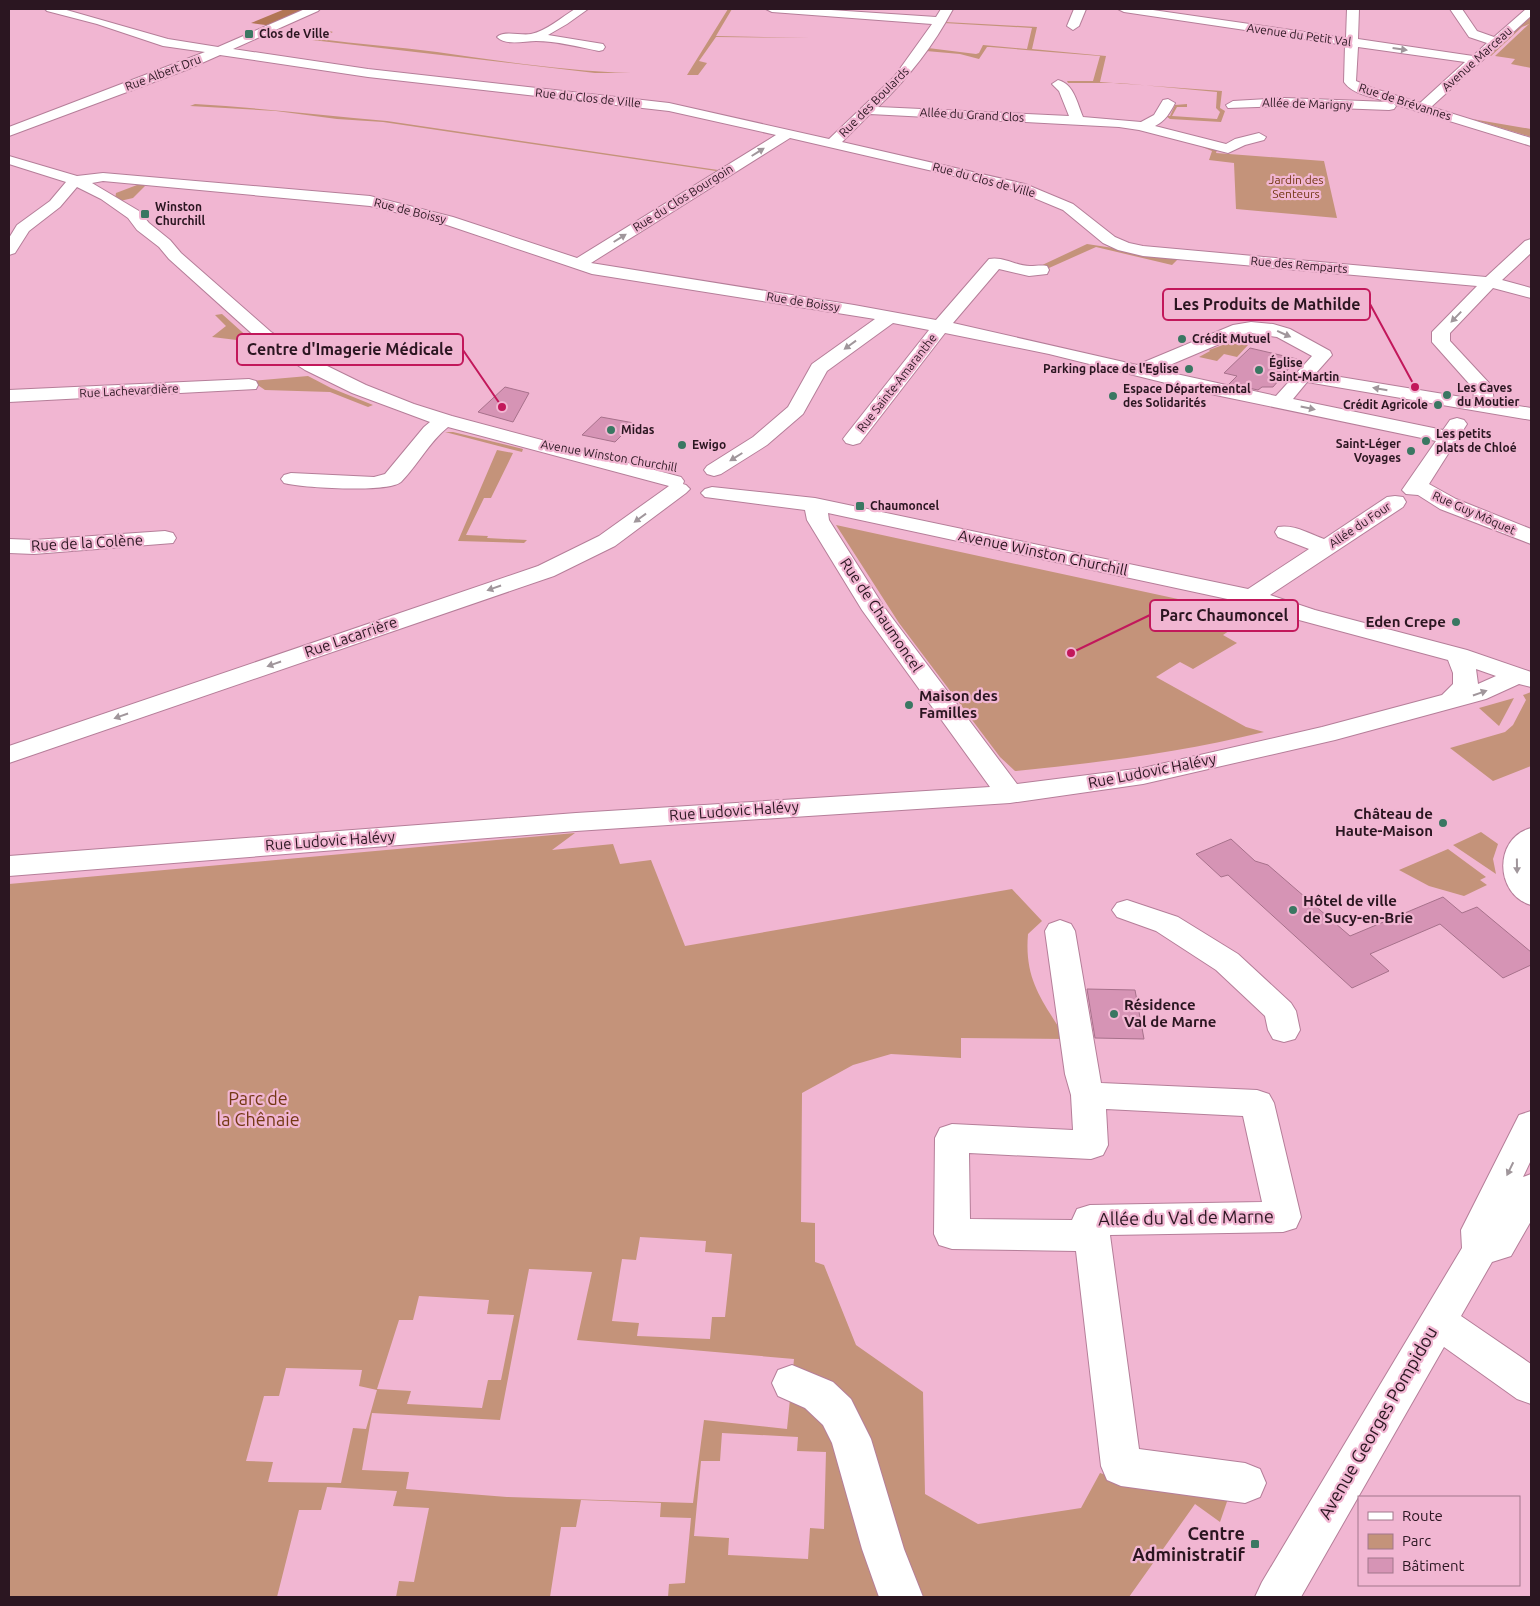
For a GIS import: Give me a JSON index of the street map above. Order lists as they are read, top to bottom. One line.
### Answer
{"streets":{"street":["Avenue du Petit Val","Avenue Marceau","Rue Albert Dru","Rue du Clos de Ville","Rue des Boulards","Rue de Brévannes","Allée de Marigny","Allée du Grand Clos","Rue du Clos Bourgoin","Rue de Boissy","Rue des Remparts","Rue Sainte-Amaranthe","Rue Lachevardière","Avenue Winston Churchill","Rue Guy Môquet","Allée du Four","Rue de la Colène","Rue de Chaumoncel","Rue Lacarrière","Rue Ludovic Halévy","Allée du Val de Marne","Avenue Georges Pompidou"]},"crossings":[["Avenue du Petit Val","Avenue Marceau"],["Avenue du Petit Val","Rue de Brévannes"],["Avenue Marceau","Rue de Brévannes"],["Avenue Marceau","Allée de Marigny"],["Rue Albert Dru","Rue du Clos de Ville"],["Rue du Clos de Ville","Rue des Boulards"],["Rue du Clos de Ville","Rue du Clos Bourgoin"],["Rue du Clos de Ville","Rue des Remparts"],["Rue des Boulards","Allée du Grand Clos"],["Rue de Brévannes","Allée de Marigny"],["Rue du Clos Bourgoin","Rue de Boissy"],["Rue de Boissy","Rue Sainte-Amaranthe"],["Rue de Boissy","Avenue Winston Churchill"],["Rue de Boissy","Rue Lacarrière"],["Avenue Winston Churchill","Allée du Four"],["Avenue Winston Churchill","Rue de Chaumoncel"],["Avenue Winston Churchill","Rue Lacarrière"],["Avenue Winston Churchill","Rue Ludovic Halévy"],["Rue Guy Môquet","Allée du Four"],["Rue de Chaumoncel","Rue Ludovic Halévy"]],"one_way":["Rue du Clos Bourgoin","Rue Lacarrière"],"parks":["Jardin des Senteurs","Parc de la Chênaie"],"places":{"transit":["Clos de Ville","Winston Churchill","Chaumoncel","Centre Administratif"],"other":["Crédit Mutuel","Parking place de l'Eglise","Église Saint-Martin","Les Produits de Mathilde","Les Caves du Moutier","Espace Départemental des Solidarités","Crédit Agricole","Centre d'Imagerie Médicale","Midas","Les petits plats de Chloé","Ewigo","Saint-Léger Voyages","Eden Crepe","Parc Chaumoncel","Maison des Familles","Château de Haute-Maison","Hôtel de ville de Sucy-en-Brie","Résidence Val de Marne"]},"legend":["Route","Parc","Bâtiment"]}
